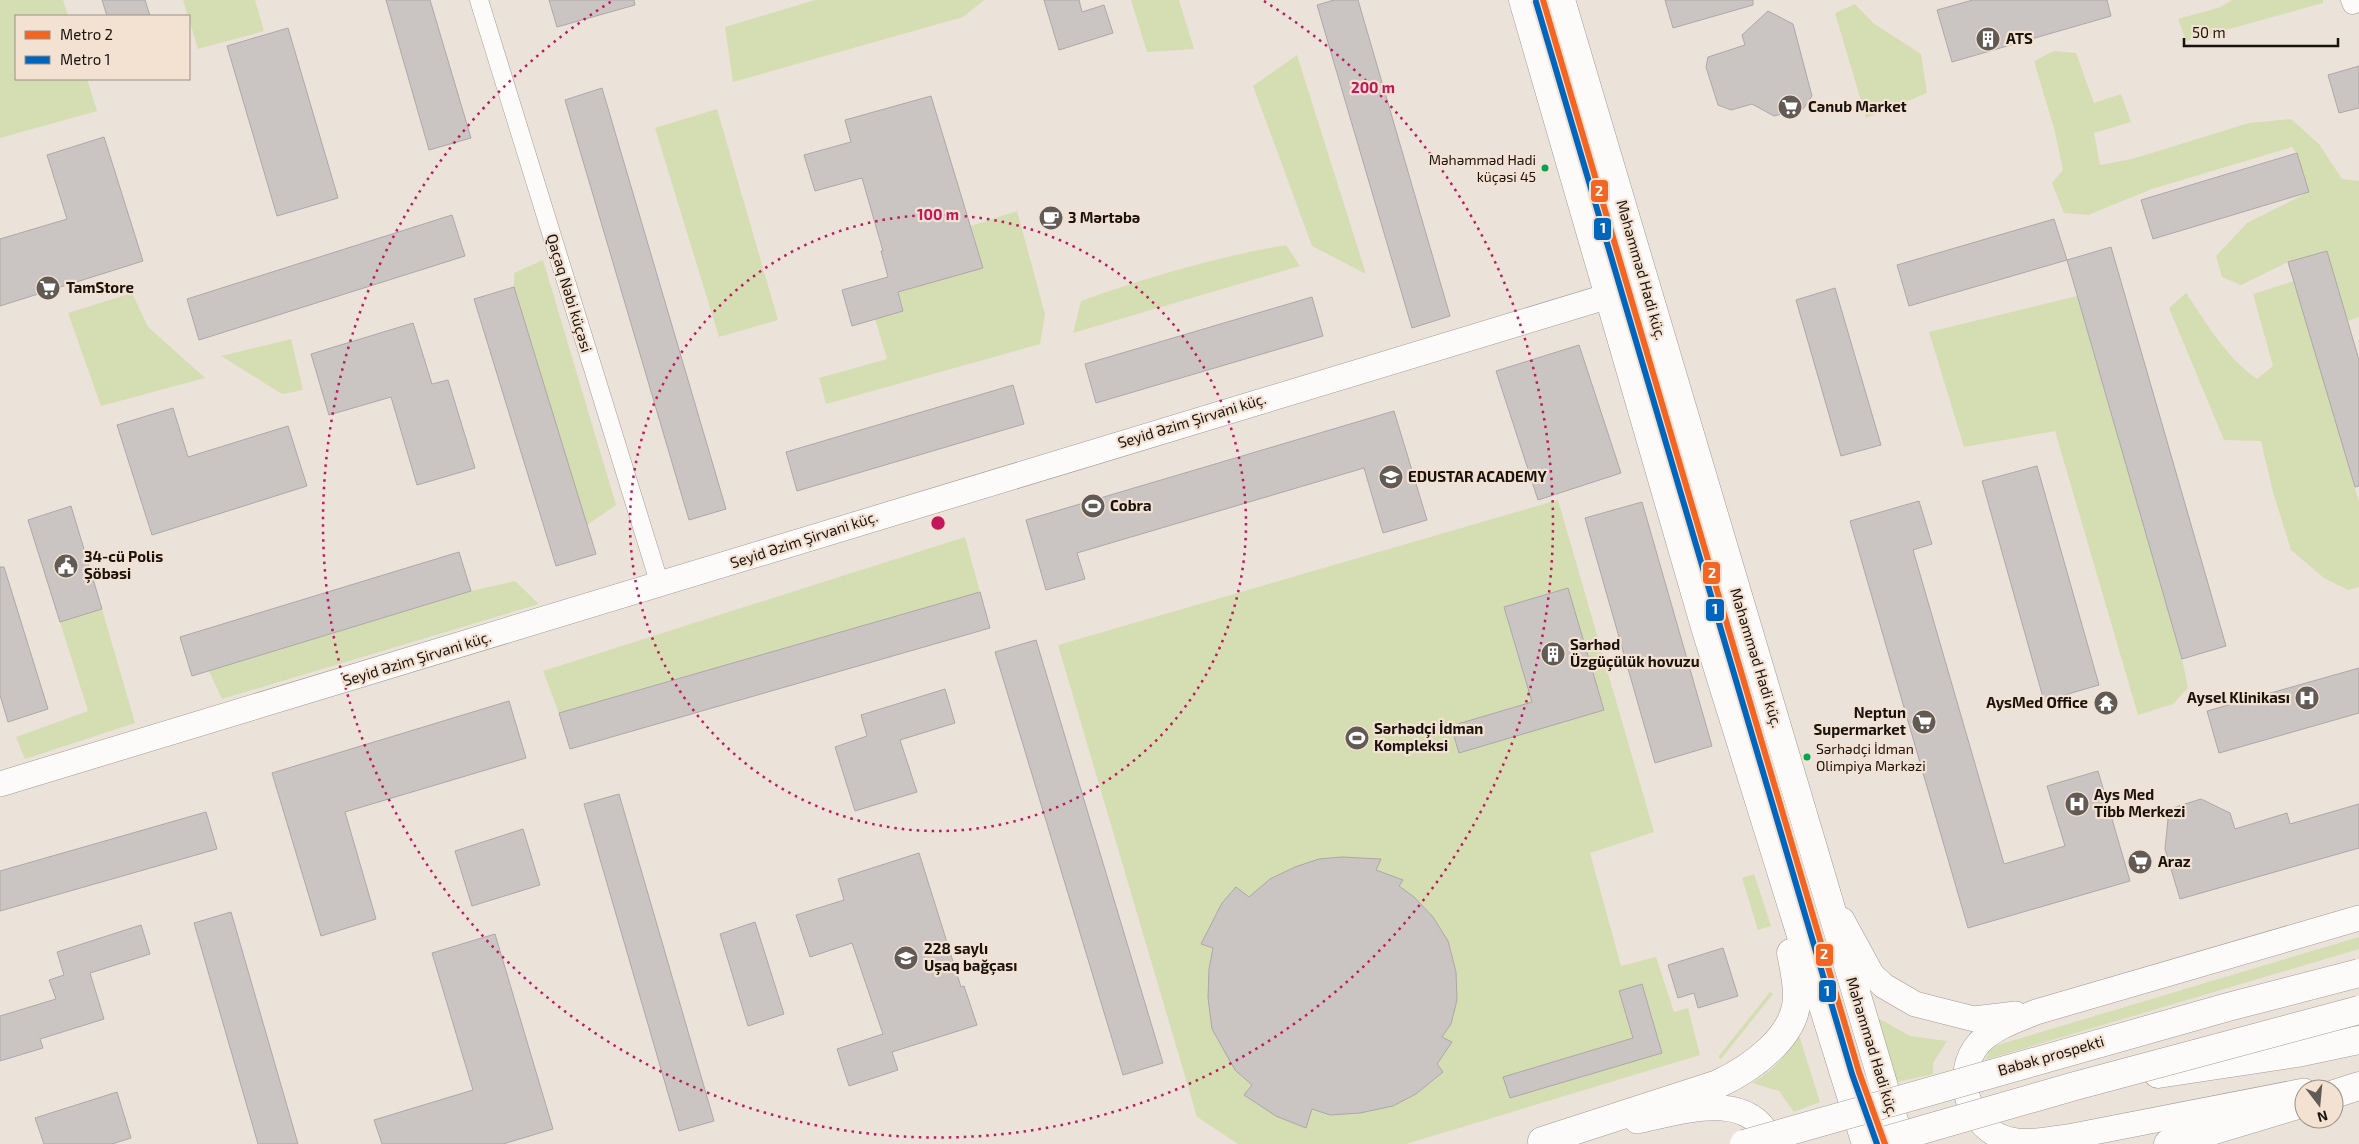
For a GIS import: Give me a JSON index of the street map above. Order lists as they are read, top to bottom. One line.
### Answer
{"streets":{"main road":["Məhəmməd Hadi küç.","Seyid Əzim Şirvani küç.","Babək prospekti"],"street":["Qaçaq Nəbi küçəsi"]},"crossings":[["Məhəmməd Hadi küç.","Seyid Əzim Şirvani küç."],["Qaçaq Nəbi küçəsi","Seyid Əzim Şirvani küç."]],"places":{"building":["ATS","Sərhəd Üzgüçülük hovuzu"],"supermarket":["Cənub Market","TamStore","Neptun Supermarket","Araz"],"other":["Məhəmməd Hadi küçəsi 45","Sərhədçi İdman Olimpiya Mərkəzi"],"cafe":["3 Mərtəbə"],"school or university":["EDUSTAR ACADEMY","228 saylı Uşaq bağçası"],"sports":["Cobra","Sərhədçi İdman Kompleksi"],"public building":["34-cü Polis Şöbəsi"],"hospital":["Aysel Klinikası","Ays Med Tibb Merkezi"],"temple":["AysMed Office"]},"lines":["metro line 2","metro line 1"],"legend":["Metro 2","Metro 1"],"scale_bar":"50 m","north":"bottom","rings":["200 m","100 m"]}
